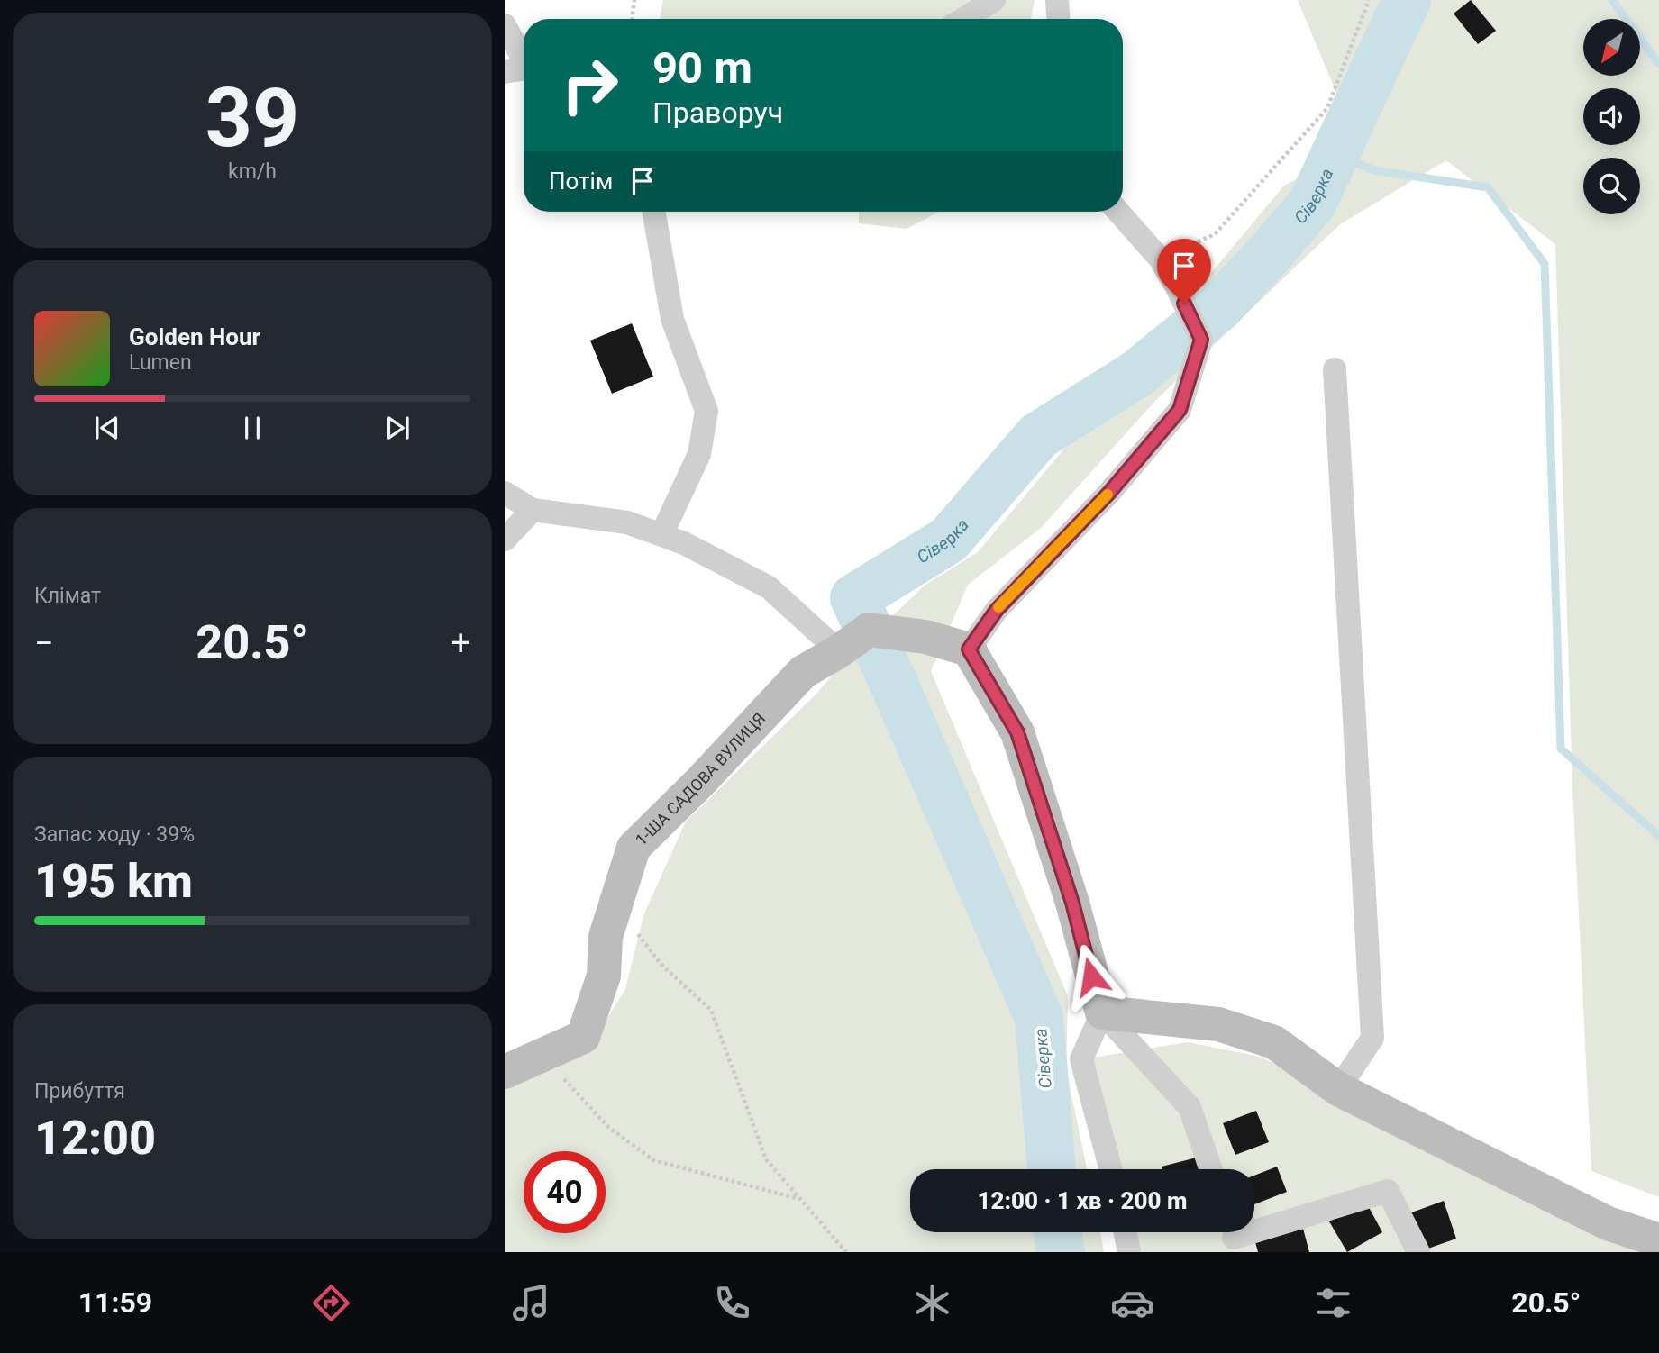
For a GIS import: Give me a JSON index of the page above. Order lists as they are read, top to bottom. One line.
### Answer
{"streets":{"street":["1-ША САДОВА ВУЛИЦЯ"]},"water":["Сіверка"],"north":"bottom left","page":{"tile":[["39","km/h"],"Клімат",["Запас ходу · 39%","195 km"],["Прибуття","12:00"]],"turn":["90 m","Праворуч"],"then":"Потім","song":["Golden Hour","Lumen"],"heat":["−","20.5°","+"],"limit":"40","trip":"12:00 · 1 хв · 200 m","tabs":["11:59","20.5°"]}}
